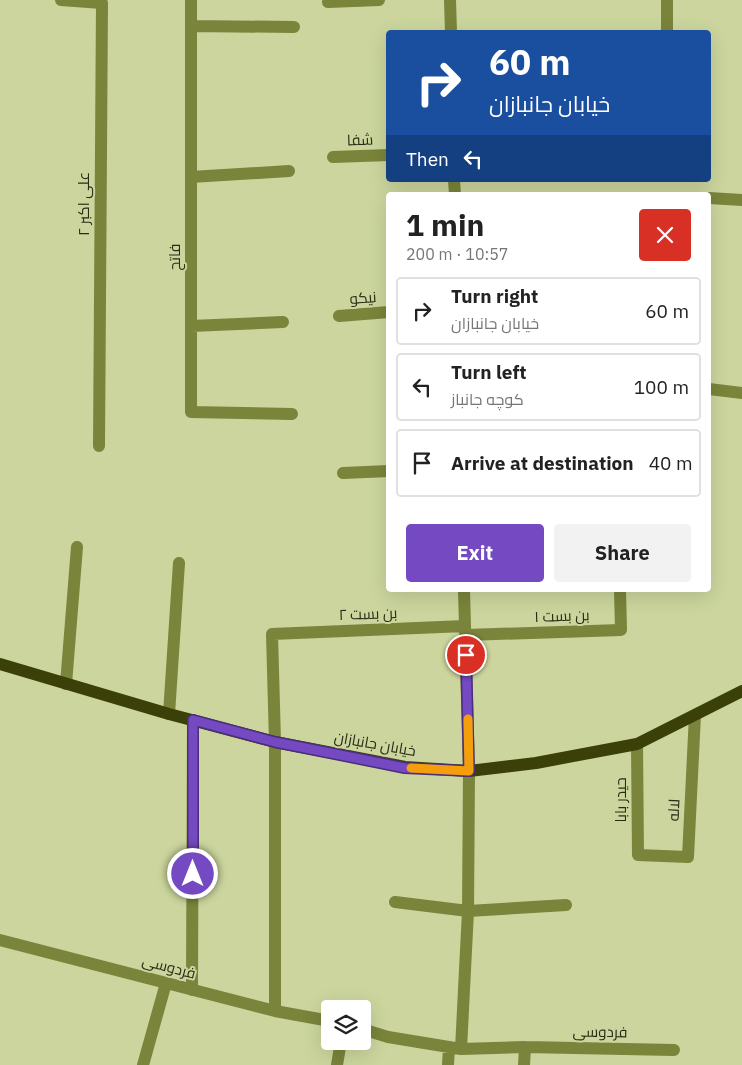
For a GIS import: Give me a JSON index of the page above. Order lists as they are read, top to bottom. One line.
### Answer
{"streets":{"main road":["خیابان جانبازان"],"street":["شفا","علی اکبر ۲","فاتح","نیکو","بن بست ۲","بن بست ۱","حیدر بابا","لاله","فردوسی"]},"crossings":[["بن بست ۲","بن بست ۱"],["بن بست ۲","خیابان جانبازان"],["خیابان جانبازان","حیدر بابا"],["خیابان جانبازان","لاله"],["حیدر بابا","لاله"]],"page":{"turn":["60 m","خیابان جانبازان"],"then":"Then","heading":["1 min","200 m · 10:57"],"list":[{"name":"Turn right","note":"خیابان جانبازان","value":"60 m"},{"name":"Turn left","note":"کوچه جانباز","value":"100 m"},{"name":"Arrive at destination","value":"40 m"}],"buttons":["Exit","Share"]}}
